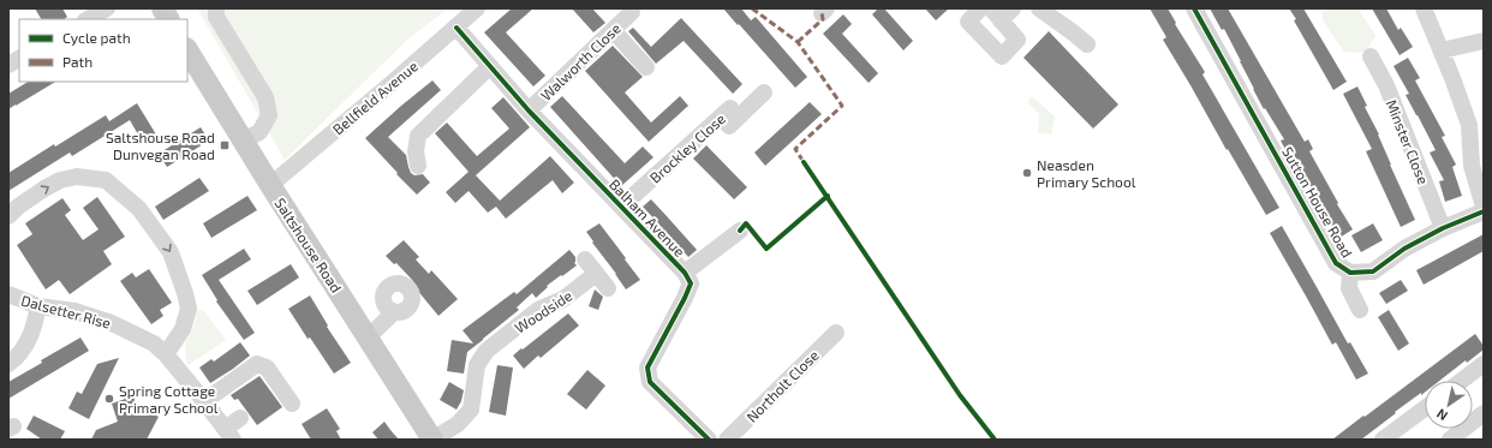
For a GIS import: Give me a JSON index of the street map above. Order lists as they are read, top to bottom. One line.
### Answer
{"streets":{"main road":["Saltshouse Road"],"street":["Walworth Close","Bellfield Avenue","Minster Close","Brockley Close","Sutton House Road","Balham Avenue","Dalsetter Rise","Woodside","Northolt Close"]},"crossings":[["Walworth Close","Balham Avenue"],["Bellfield Avenue","Balham Avenue"],["Bellfield Avenue","Saltshouse Road"],["Minster Close","Sutton House Road"],["Brockley Close","Balham Avenue"],["Saltshouse Road","Woodside"]],"places":{"transit":["Saltshouse Road Dunvegan Road"],"other":["Neasden Primary School","Spring Cottage Primary School"]},"legend":["Cycle path","Path"],"north":"bottom left"}
